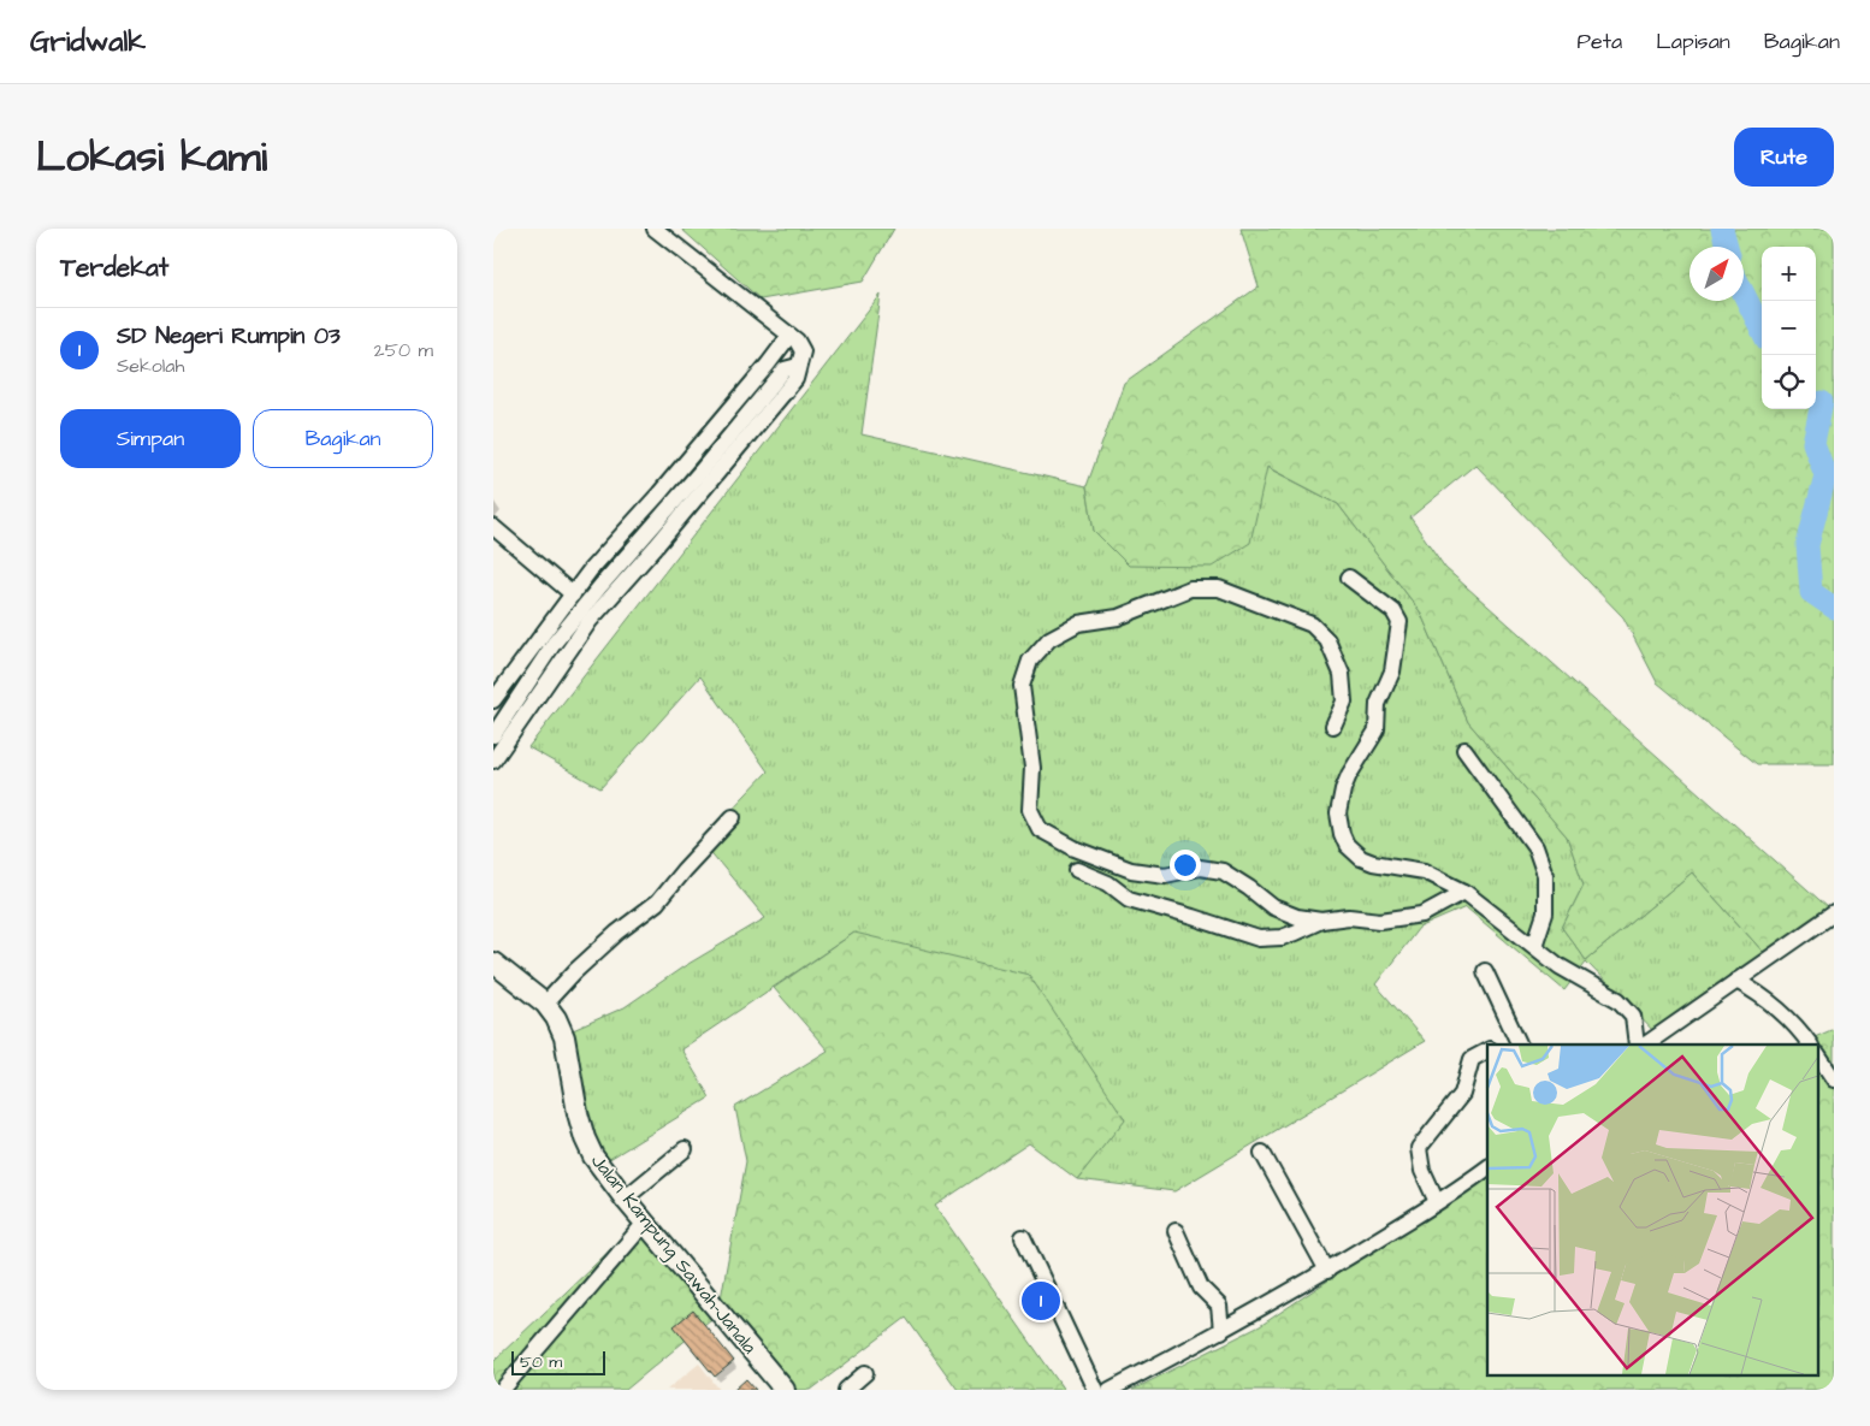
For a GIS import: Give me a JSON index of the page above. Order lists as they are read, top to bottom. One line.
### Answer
{"streets":{"main road":["Jalan Kampung Sawah–Janala"]},"scale_bar":"50 m","north":"top right","page":{"header":"Gridwalk","nav":["Peta","Lapisan","Bagikan"],"title":"Lokasi kami","buttons":["Rute",["Simpan","Bagikan"]],"heading":"Terdekat","map_buttons":["+","−"],"list":[{"mark":"1","name":"SD Negeri Rumpin 03","note":"Sekolah","value":"250 m"}],"pins":"1","scale":"50 m"}}
